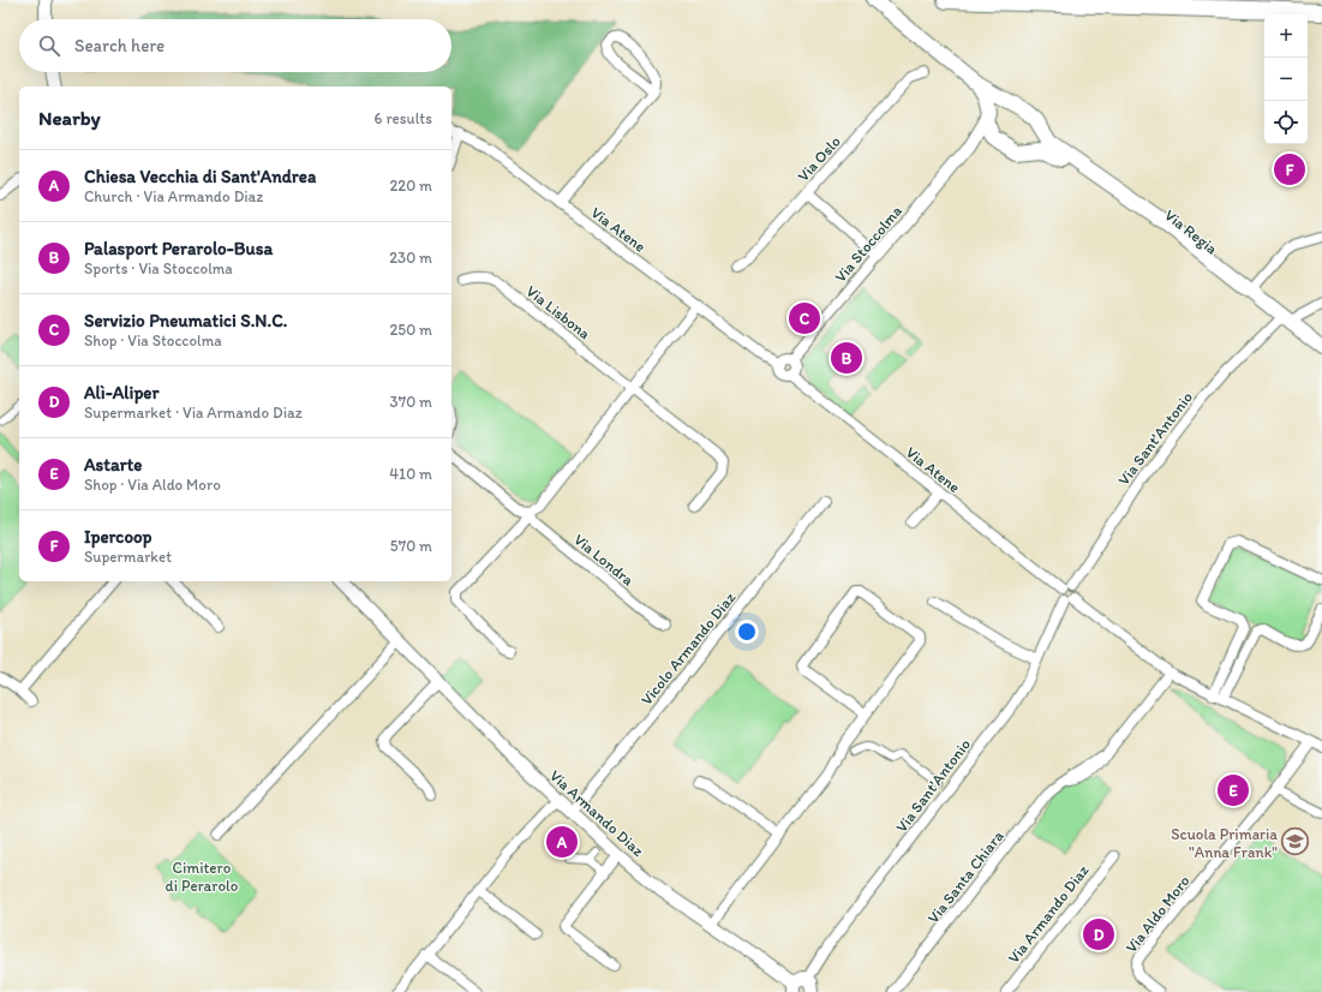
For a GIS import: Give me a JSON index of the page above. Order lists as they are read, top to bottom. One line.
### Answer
{"streets":{"main road":["Via Regia"],"street":["Via Oslo","Via Atene","Via Stoccolma","Via Lisbona","Via Sant'Antonio","Via Londra","Vicolo Armando Diaz","Via Armando Diaz","Via Santa Chiara","Via Aldo Moro"]},"crossings":[["Via Atene","Via Stoccolma"],["Via Atene","Via Sant'Antonio"],["Via Regia","Via Stoccolma"],["Via Regia","Via Sant'Antonio"],["Via Sant'Antonio","Via Armando Diaz"],["Vicolo Armando Diaz","Via Armando Diaz"]],"parks":["Cimitero di Perarolo"],"places":{"school or university":["Scuola Primaria \"Anna Frank\""]},"page":{"map_buttons":["+","−"],"search":"Search here","heading":["Nearby","6 results"],"list":[{"mark":"A","name":"Chiesa Vecchia di Sant'Andrea","note":"Church · Via Armando Diaz","value":"220 m"},{"mark":"B","name":"Palasport Perarolo-Busa","note":"Sports · Via Stoccolma","value":"230 m"},{"mark":"C","name":"Servizio Pneumatici S.N.C.","note":"Shop · Via Stoccolma","value":"250 m"},{"mark":"D","name":"Alì-Aliper","note":"Supermarket · Via Armando Diaz","value":"370 m"},{"mark":"E","name":"Astarte","note":"Shop · Via Aldo Moro","value":"410 m"},{"mark":"F","name":"Ipercoop","note":"Supermarket","value":"570 m"}],"pins":["F","C","B","E","A","D"]}}
